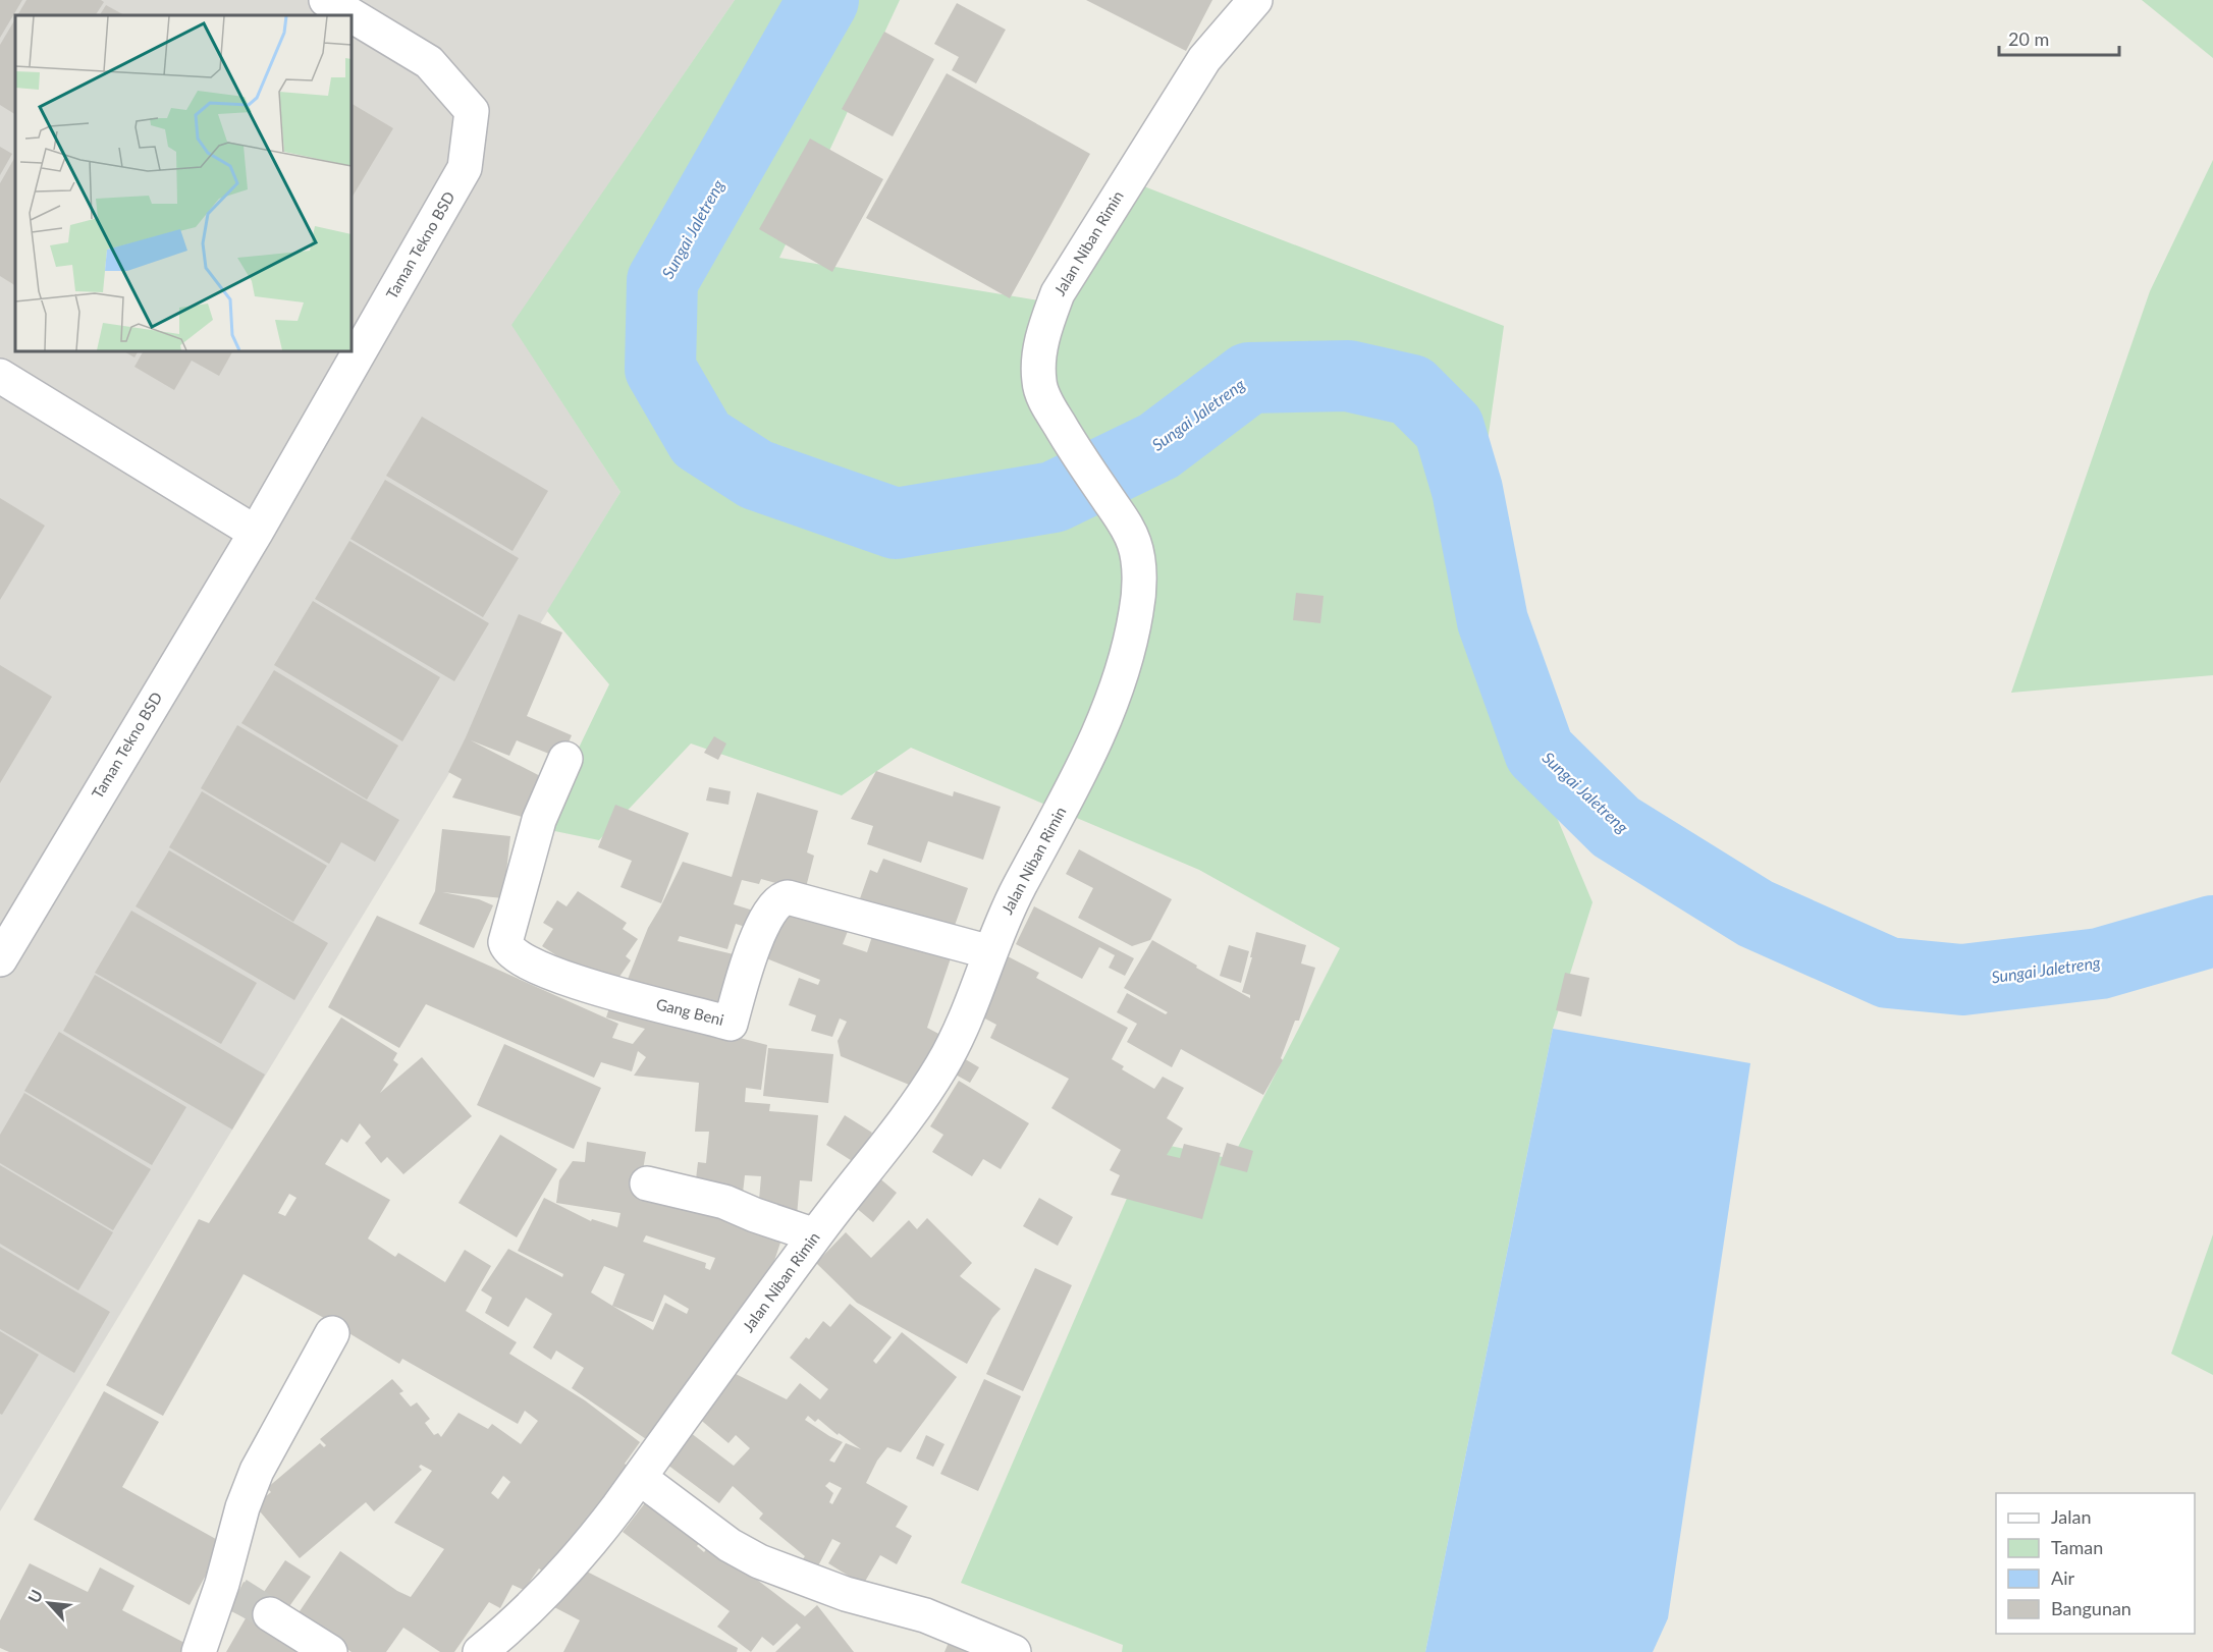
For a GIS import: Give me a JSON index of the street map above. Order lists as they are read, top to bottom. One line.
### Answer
{"streets":{"street":["Jalan Niban Rimin","Taman Tekno BSD","Gang Beni"]},"crossings":[["Jalan Niban Rimin","Gang Beni"]],"water":["Sungai Jaletreng"],"legend":["Jalan","Taman","Air","Bangunan"],"scale_bar":"20 m","north":"top left"}
